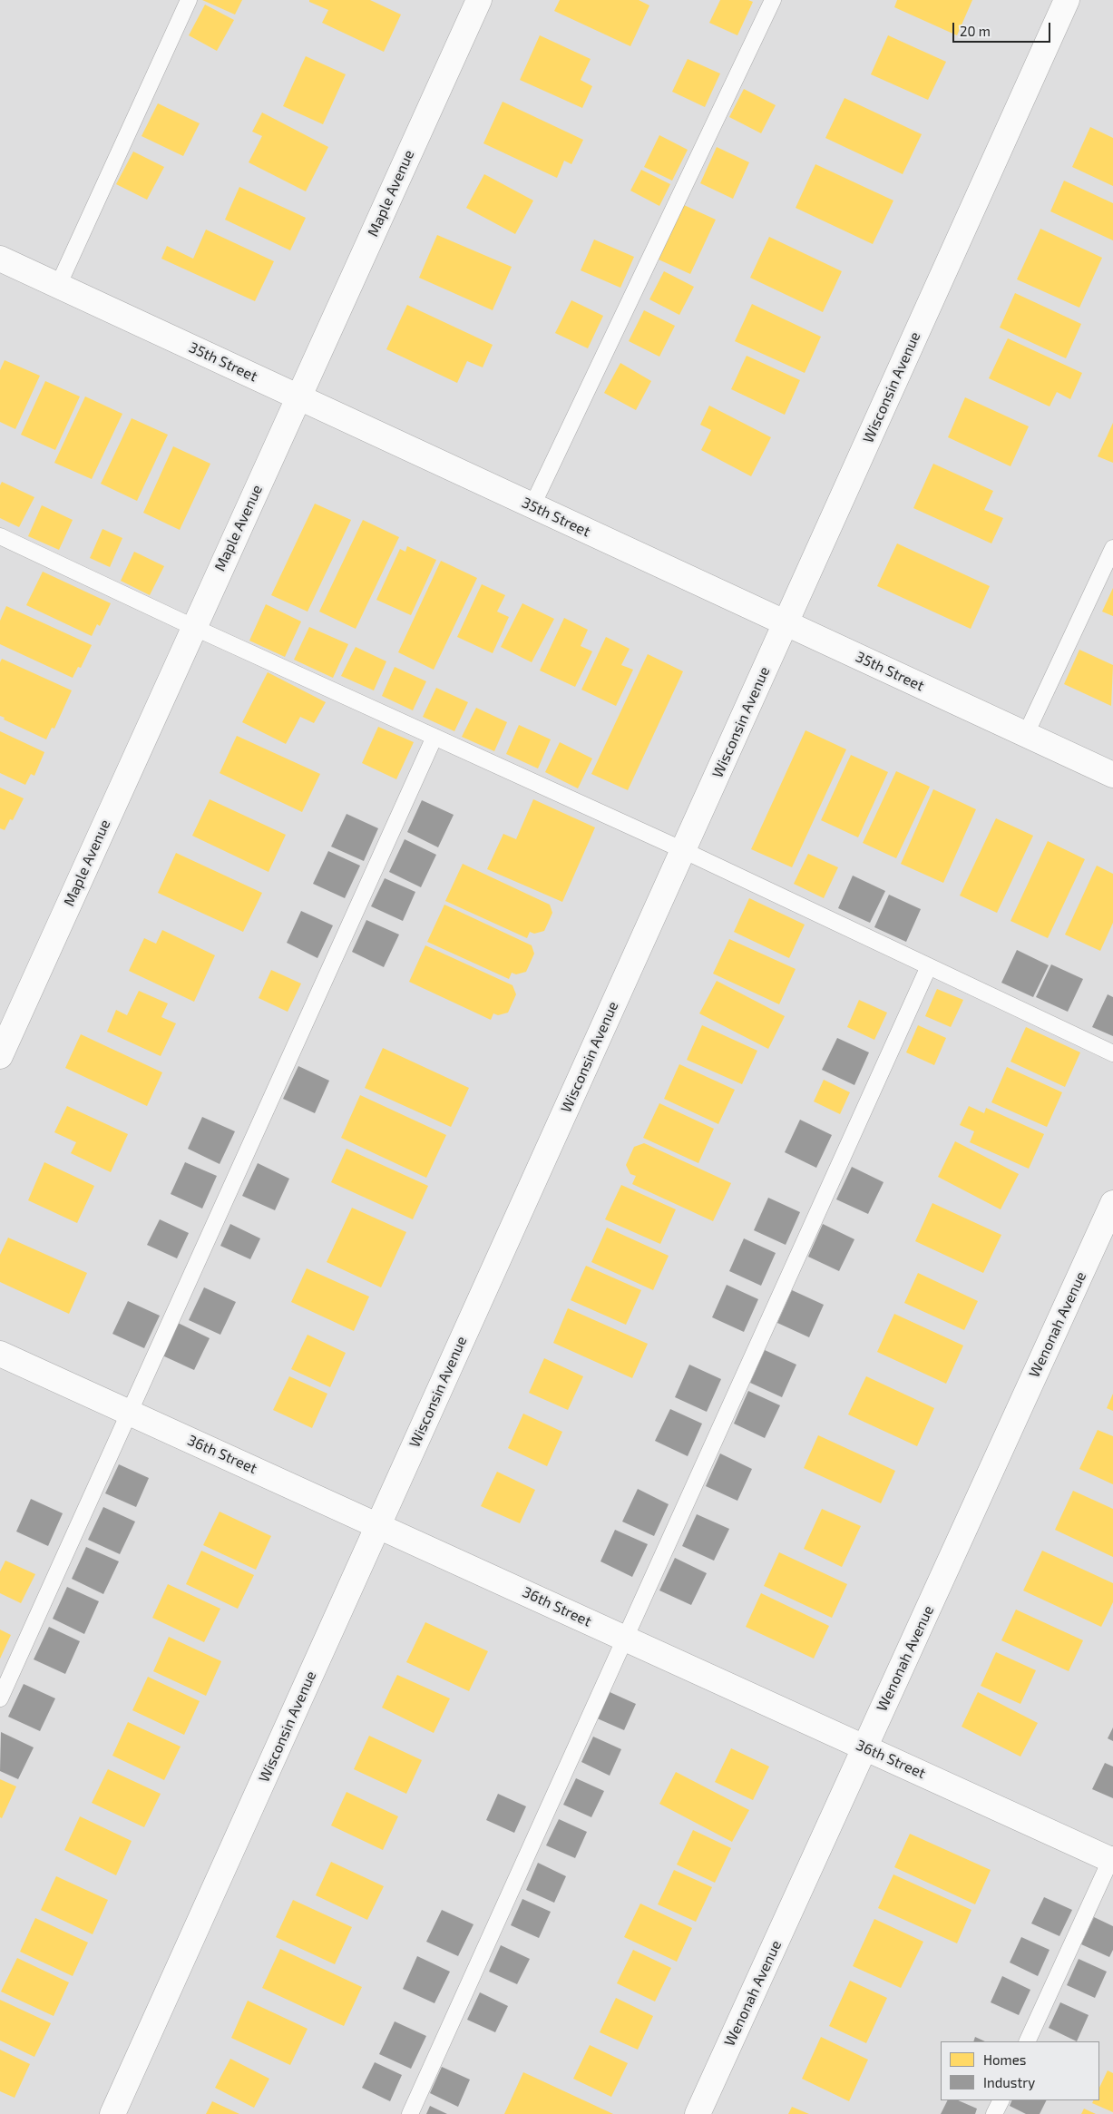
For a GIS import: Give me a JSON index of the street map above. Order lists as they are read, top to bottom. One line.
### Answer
{"streets":{"street":["Maple Avenue","35th Street","Wisconsin Avenue","Wenonah Avenue","36th Street"]},"crossings":[["Maple Avenue","35th Street"],["35th Street","Wisconsin Avenue"],["Wisconsin Avenue","36th Street"],["Wenonah Avenue","36th Street"]],"legend":["Homes","Industry"],"scale_bar":"20 m"}
